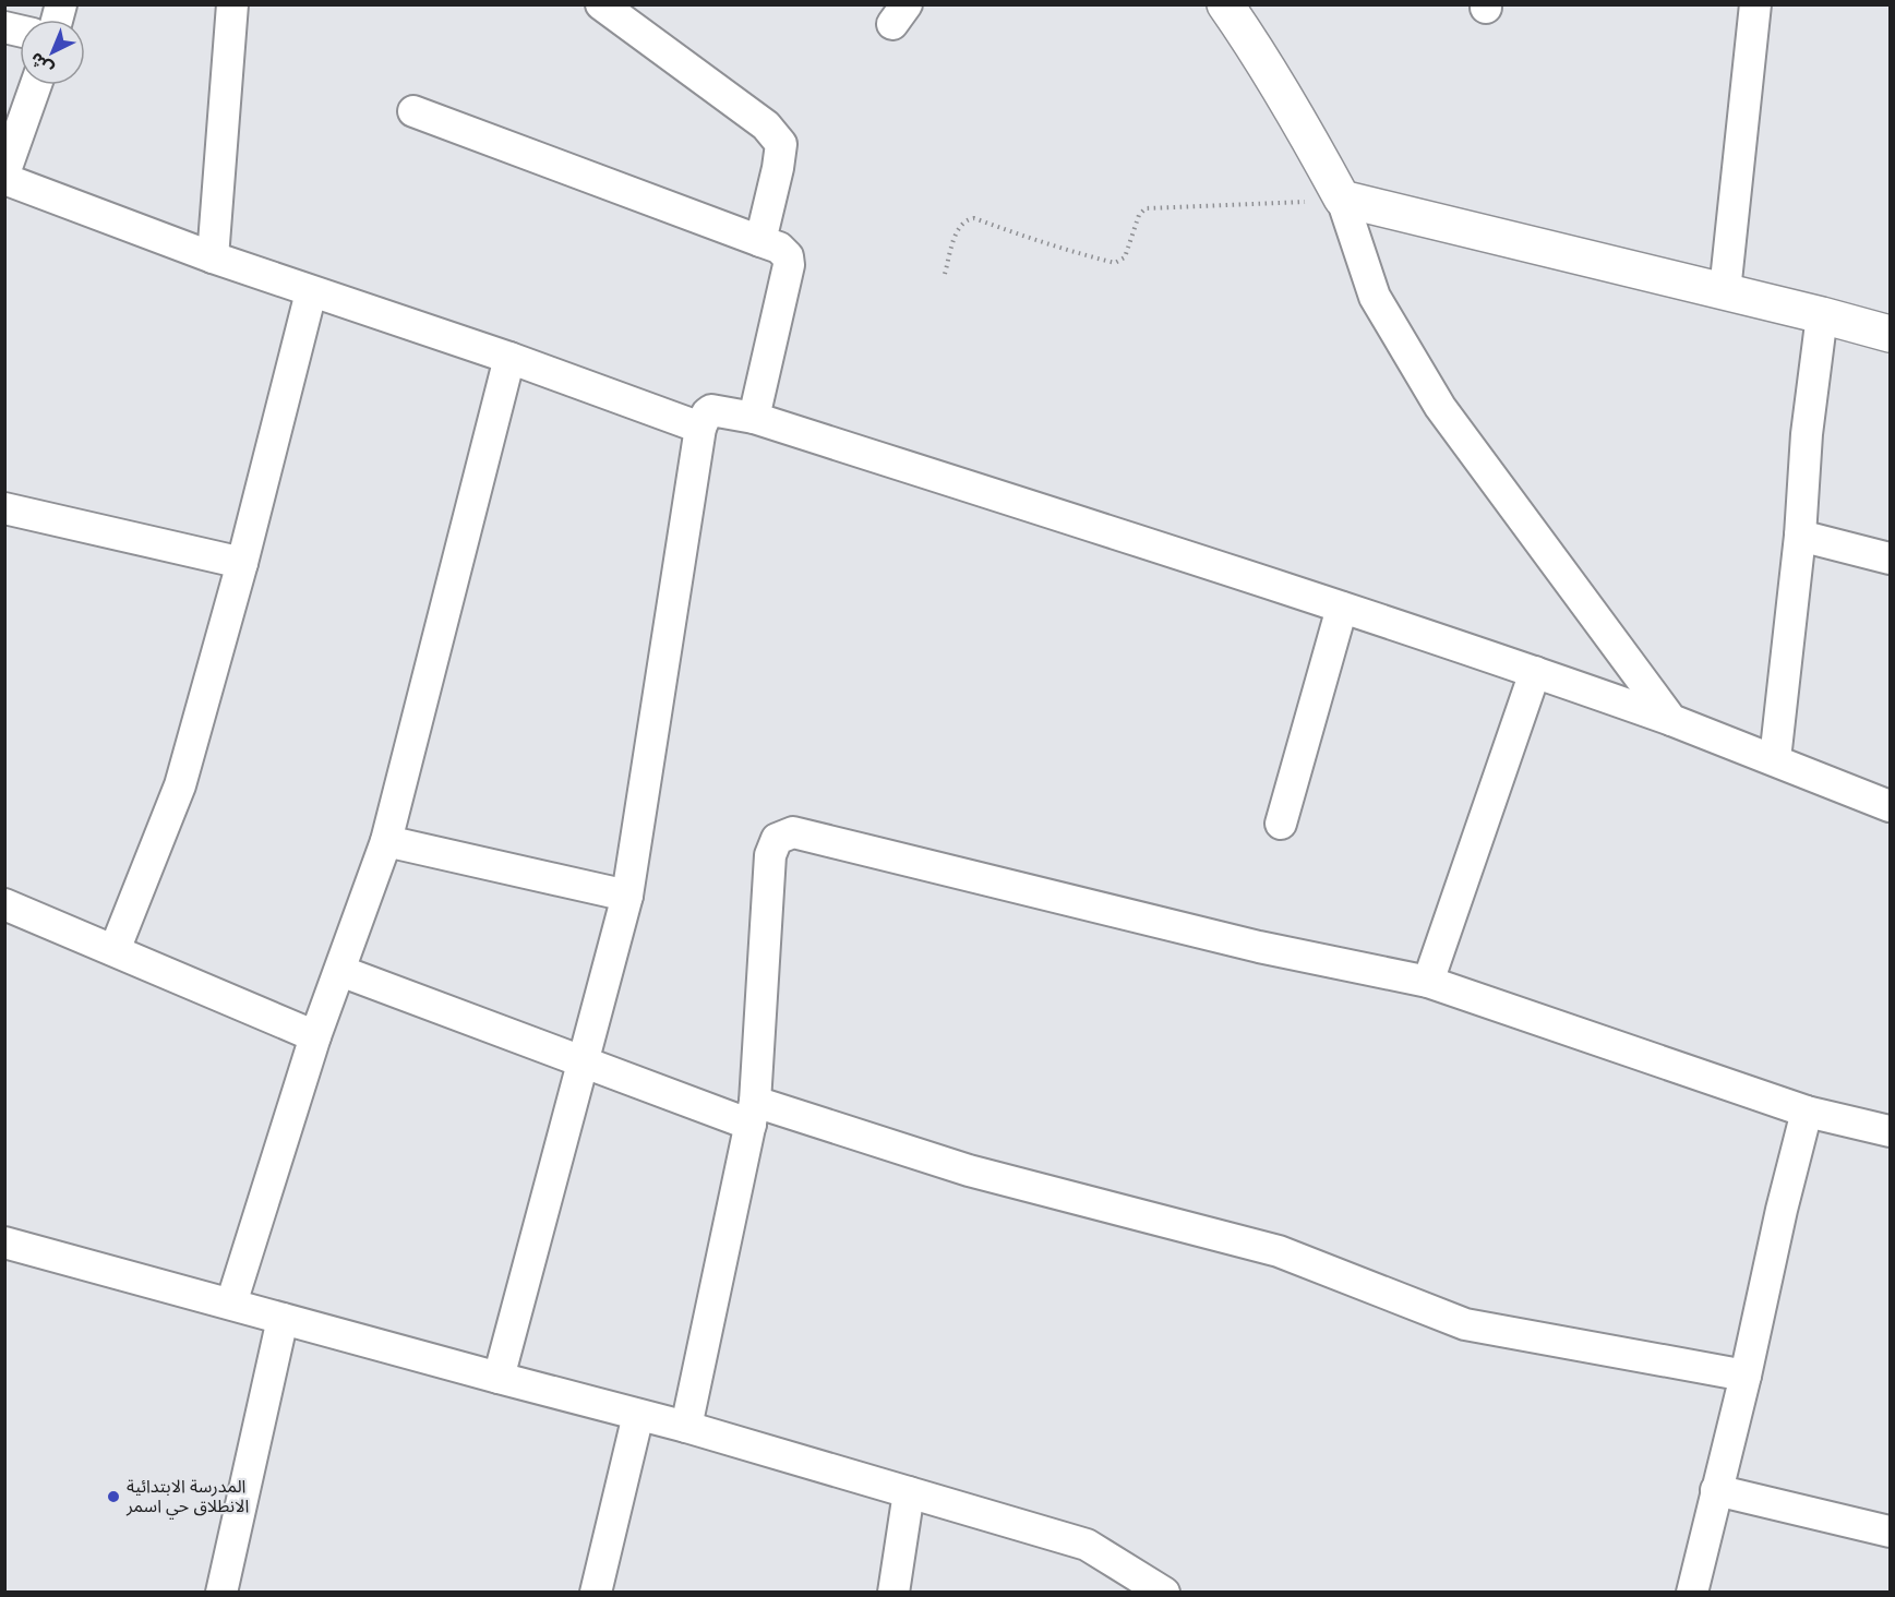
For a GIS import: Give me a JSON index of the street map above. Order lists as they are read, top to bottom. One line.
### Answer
{"places":["المدرسة الابتدائية الانطلاق حي اسمر"],"north":"bottom left"}
